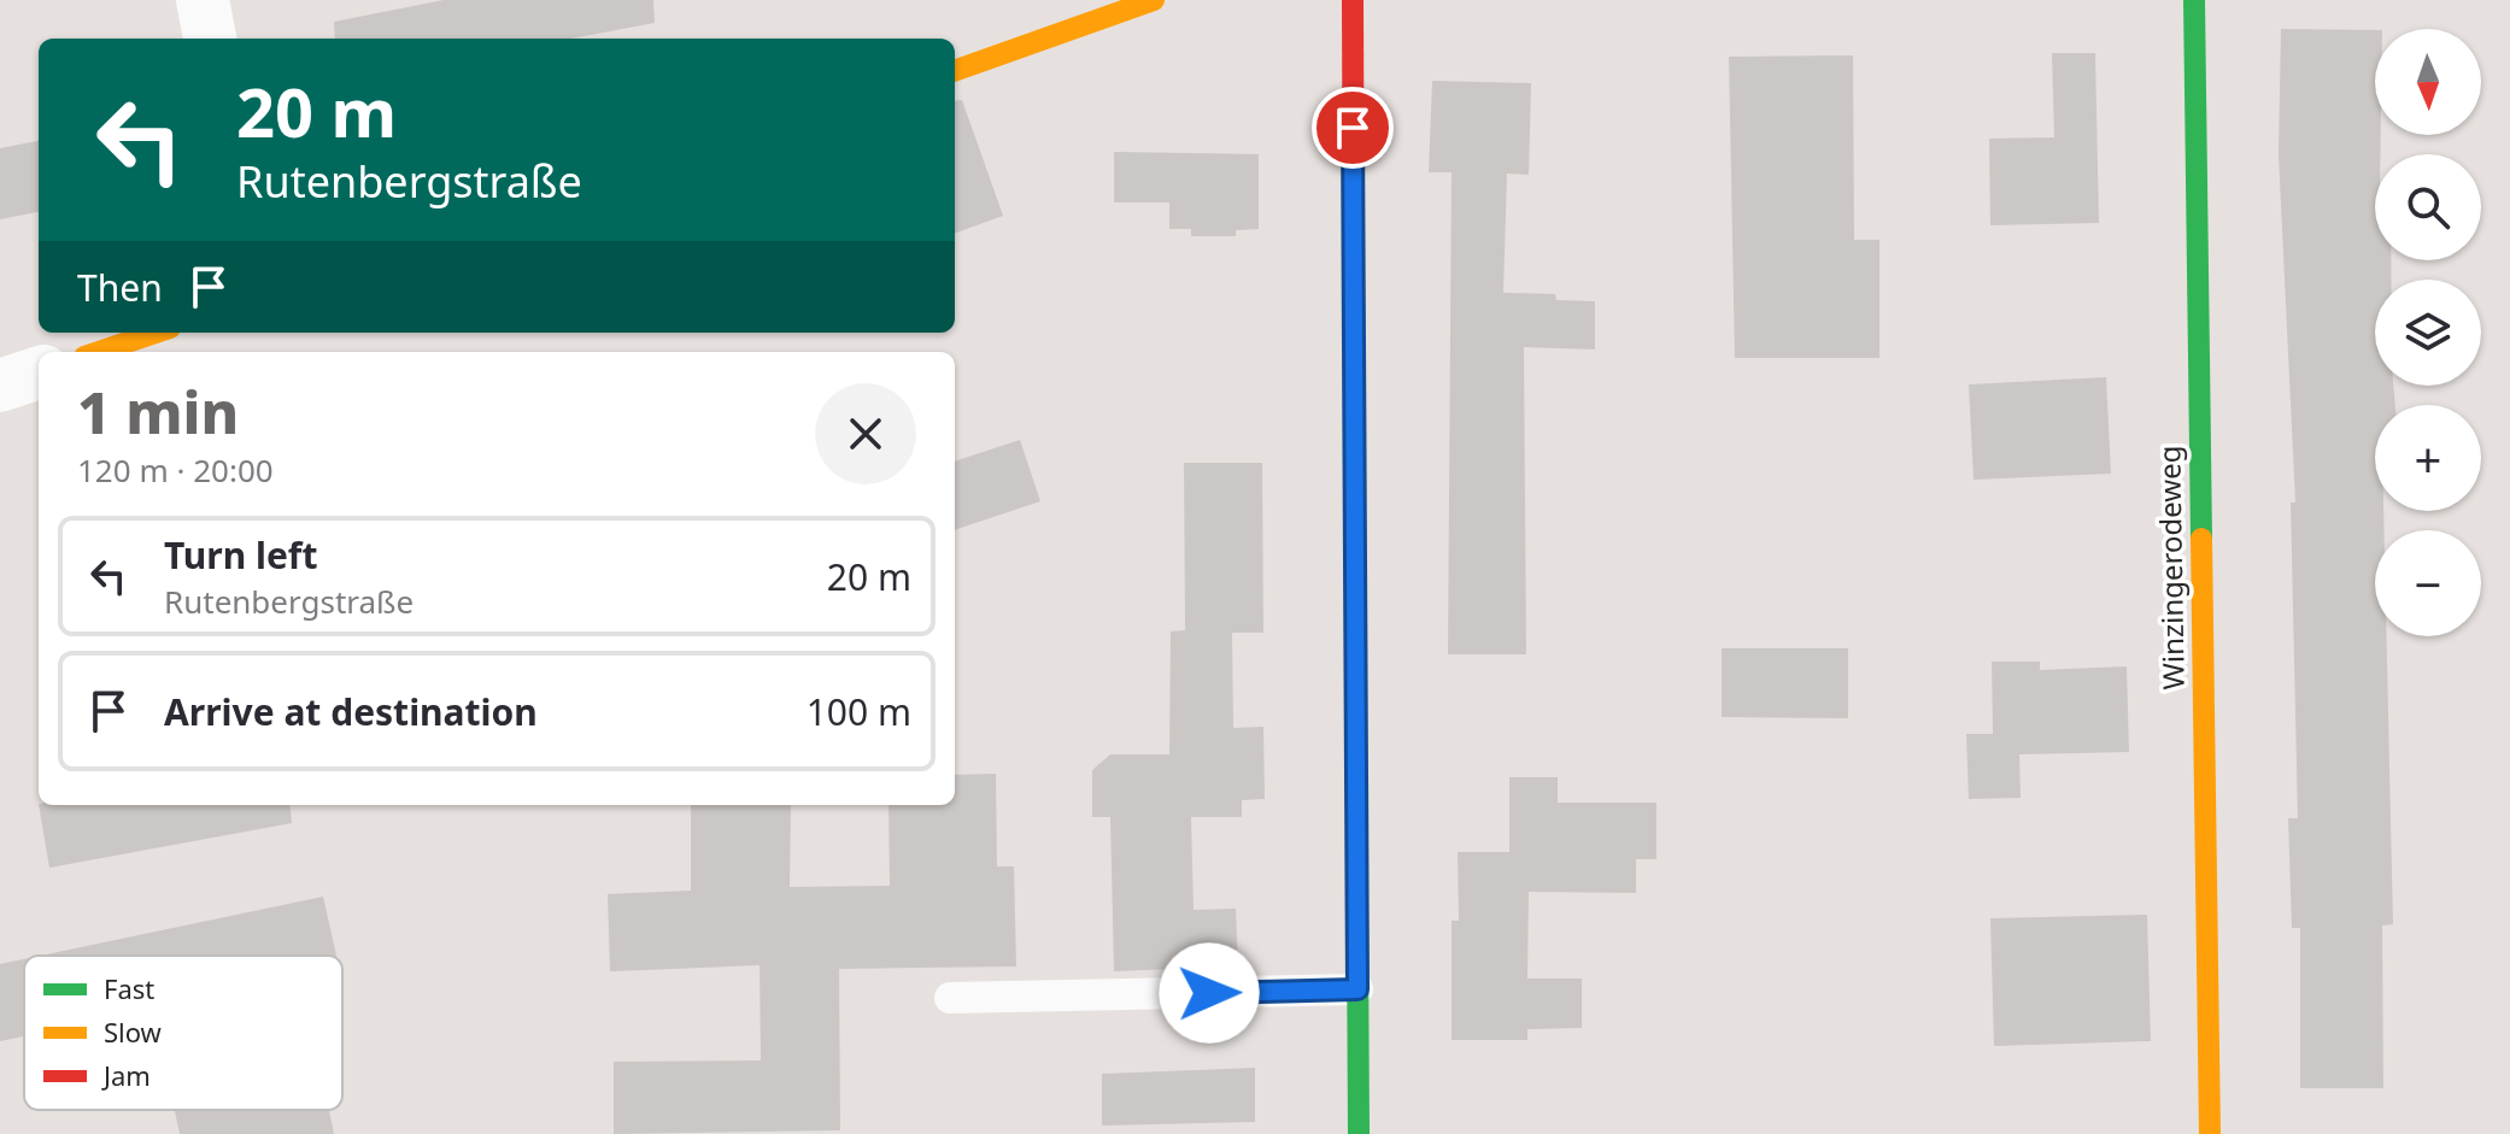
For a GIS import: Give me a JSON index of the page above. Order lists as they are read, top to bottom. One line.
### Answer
{"streets":{"street":["Winzingerodeweg"]},"legend":["Fast","Slow","Jam"],"north":"bottom","page":{"map_buttons":["+","−"],"turn":["20 m","Rutenbergstraße"],"then":"Then","heading":["1 min","120 m · 20:00"],"list":[{"name":"Turn left","note":"Rutenbergstraße","value":"20 m"},{"name":"Arrive at destination","value":"100 m"}]}}
